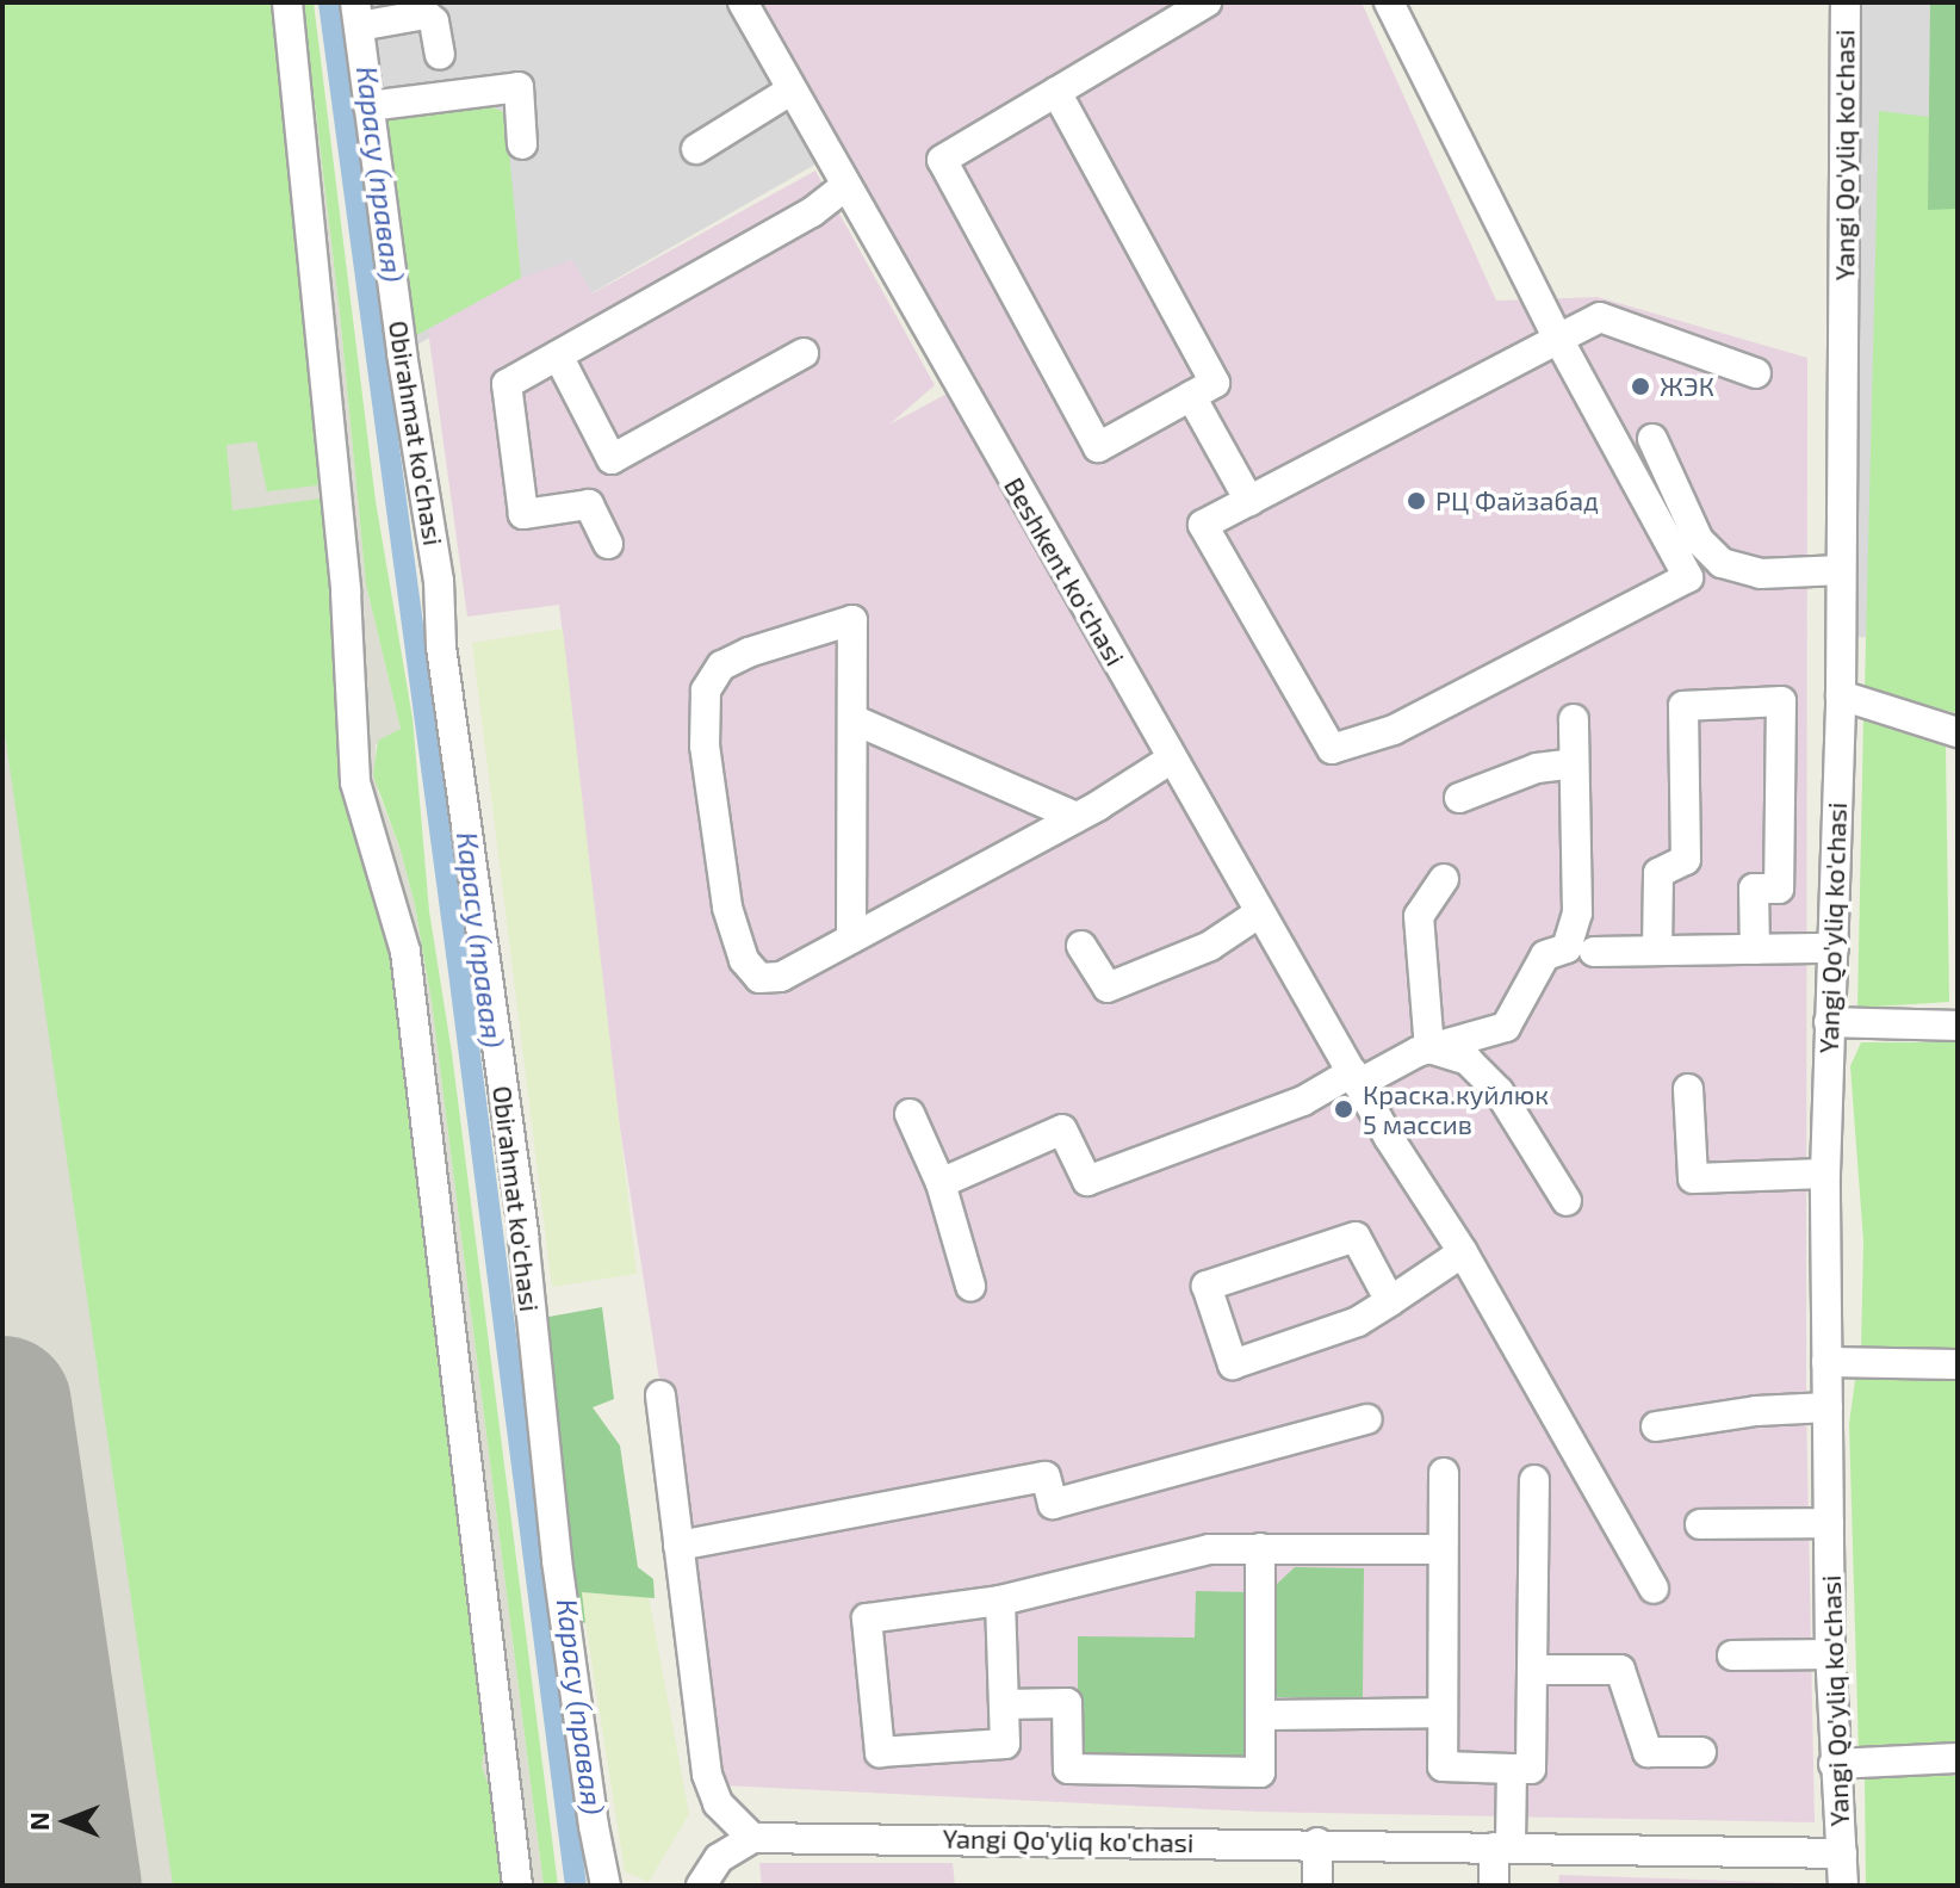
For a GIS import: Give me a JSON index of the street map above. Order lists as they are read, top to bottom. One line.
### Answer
{"streets":{"street":["Yangi Qo'yliq ko'chasi","Obirahmat ko'chasi","Beshkent ko'chasi"]},"water":["Карасу (правая)"],"places":["ЖЭК","РЦ Файзабад","Краска.куйлюк 5 массив"],"north":"left"}
